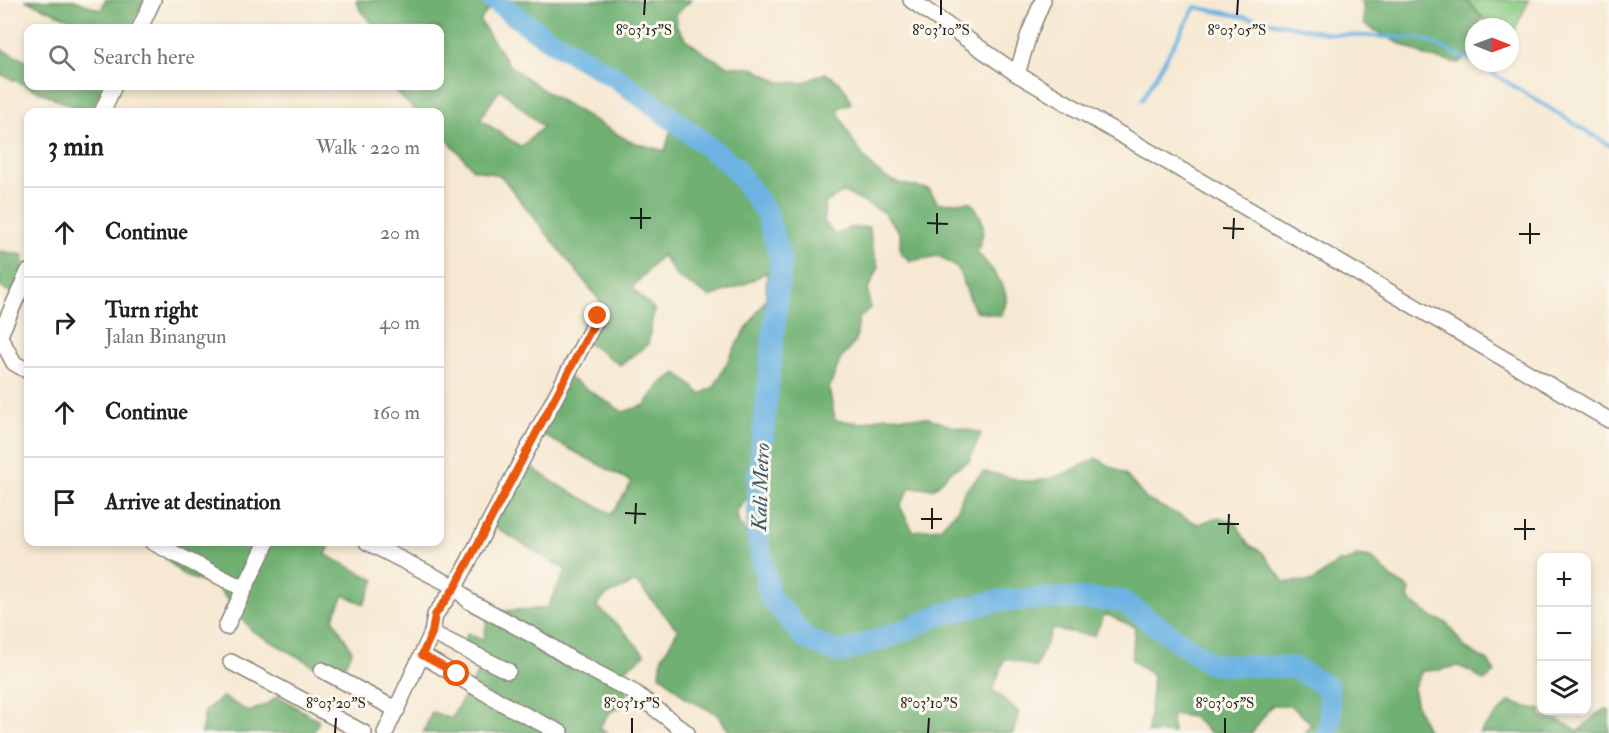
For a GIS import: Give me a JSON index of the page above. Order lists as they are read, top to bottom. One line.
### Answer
{"water":["Kali Metro"],"north":"right","page":{"search":"Search here","heading":["3 min","Walk · 220 m"],"list":[["Continue","20 m"],["Turn right","Jalan Binangun","40 m"],["Continue","160 m"],"Arrive at destination"],"map_buttons":["+","−"]},"coordinates":["8°03'15\"S","8°03'10\"S","8°03'05\"S","8°03'20\"S"]}
